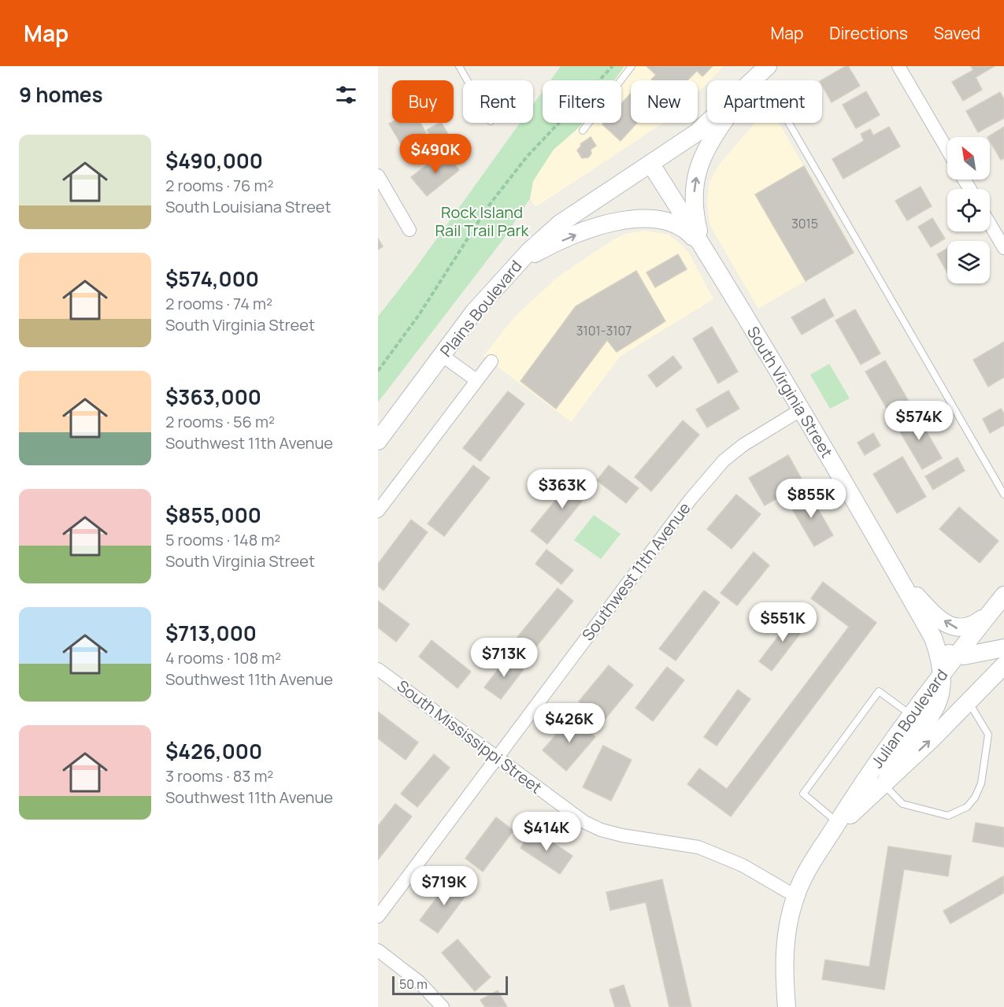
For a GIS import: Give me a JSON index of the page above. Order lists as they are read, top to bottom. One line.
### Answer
{"streets":{"street":["Plains Boulevard","South Virginia Street","Southwest 11th Avenue","Julian Boulevard","South Mississippi Street"]},"crossings":[["Plains Boulevard","South Virginia Street"],["South Virginia Street","Southwest 11th Avenue"],["South Virginia Street","Julian Boulevard"],["Southwest 11th Avenue","South Mississippi Street"],["Julian Boulevard","South Mississippi Street"]],"parks":["Rock Island Rail Trail Park"],"house_numbers":["3015","3101-3107"],"scale_bar":"50 m","north":"top left","page":{"header":"Map","nav":["Map","Directions","Saved"],"heading":"9 homes","chip":["Buy","Rent","Filters","New","Apartment"],"list":[{"name":"$490,000","note":"2 rooms · 76 m² · South Louisiana Street"},{"name":"$574,000","note":"2 rooms · 74 m² · South Virginia Street"},{"name":"$363,000","note":"2 rooms · 56 m² · Southwest 11th Avenue"},{"name":"$855,000","note":"5 rooms · 148 m² · South Virginia Street"},{"name":"$713,000","note":"4 rooms · 108 m² · Southwest 11th Avenue"},{"name":"$426,000","note":"3 rooms · 83 m² · Southwest 11th Avenue"}],"price":["$490K","$574K","$363K","$855K","$551K","$713K","$426K","$414K","$719K"],"scale":"50 m"}}
